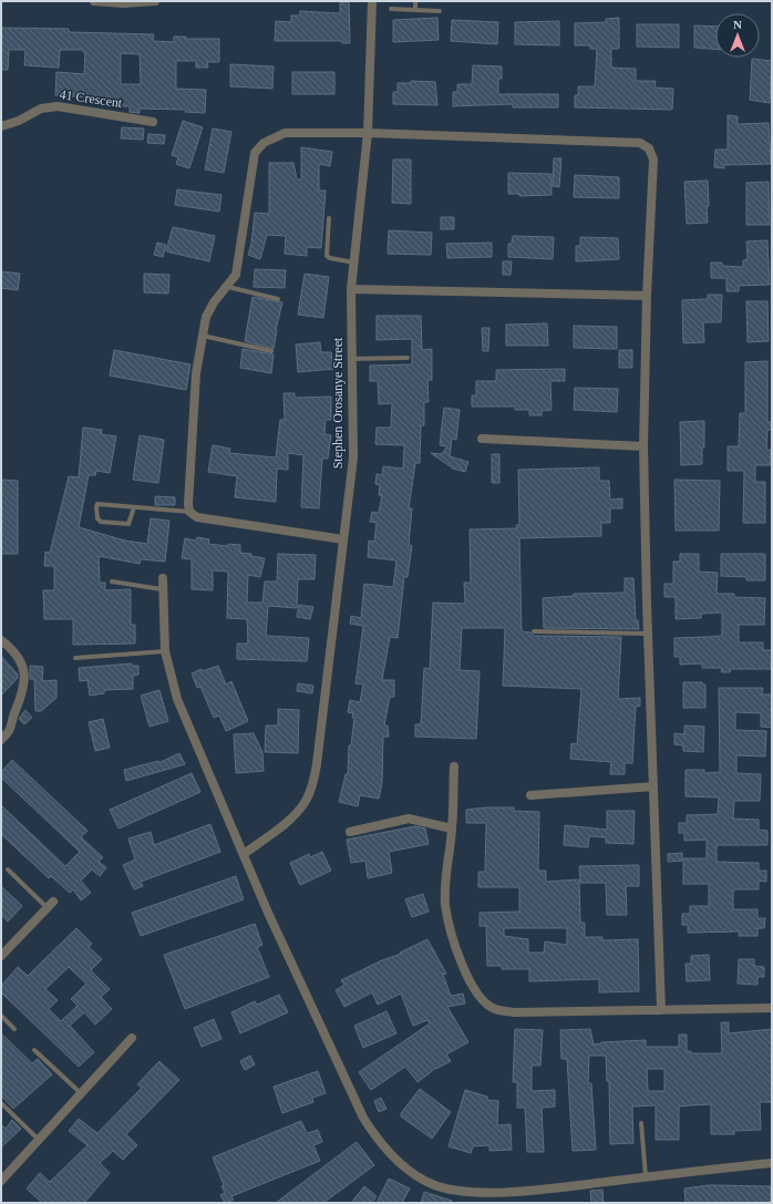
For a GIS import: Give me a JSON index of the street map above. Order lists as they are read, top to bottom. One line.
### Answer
{"streets":{"street":["41 Crescent","Stephen Orosanye Street"]},"north":"top"}
